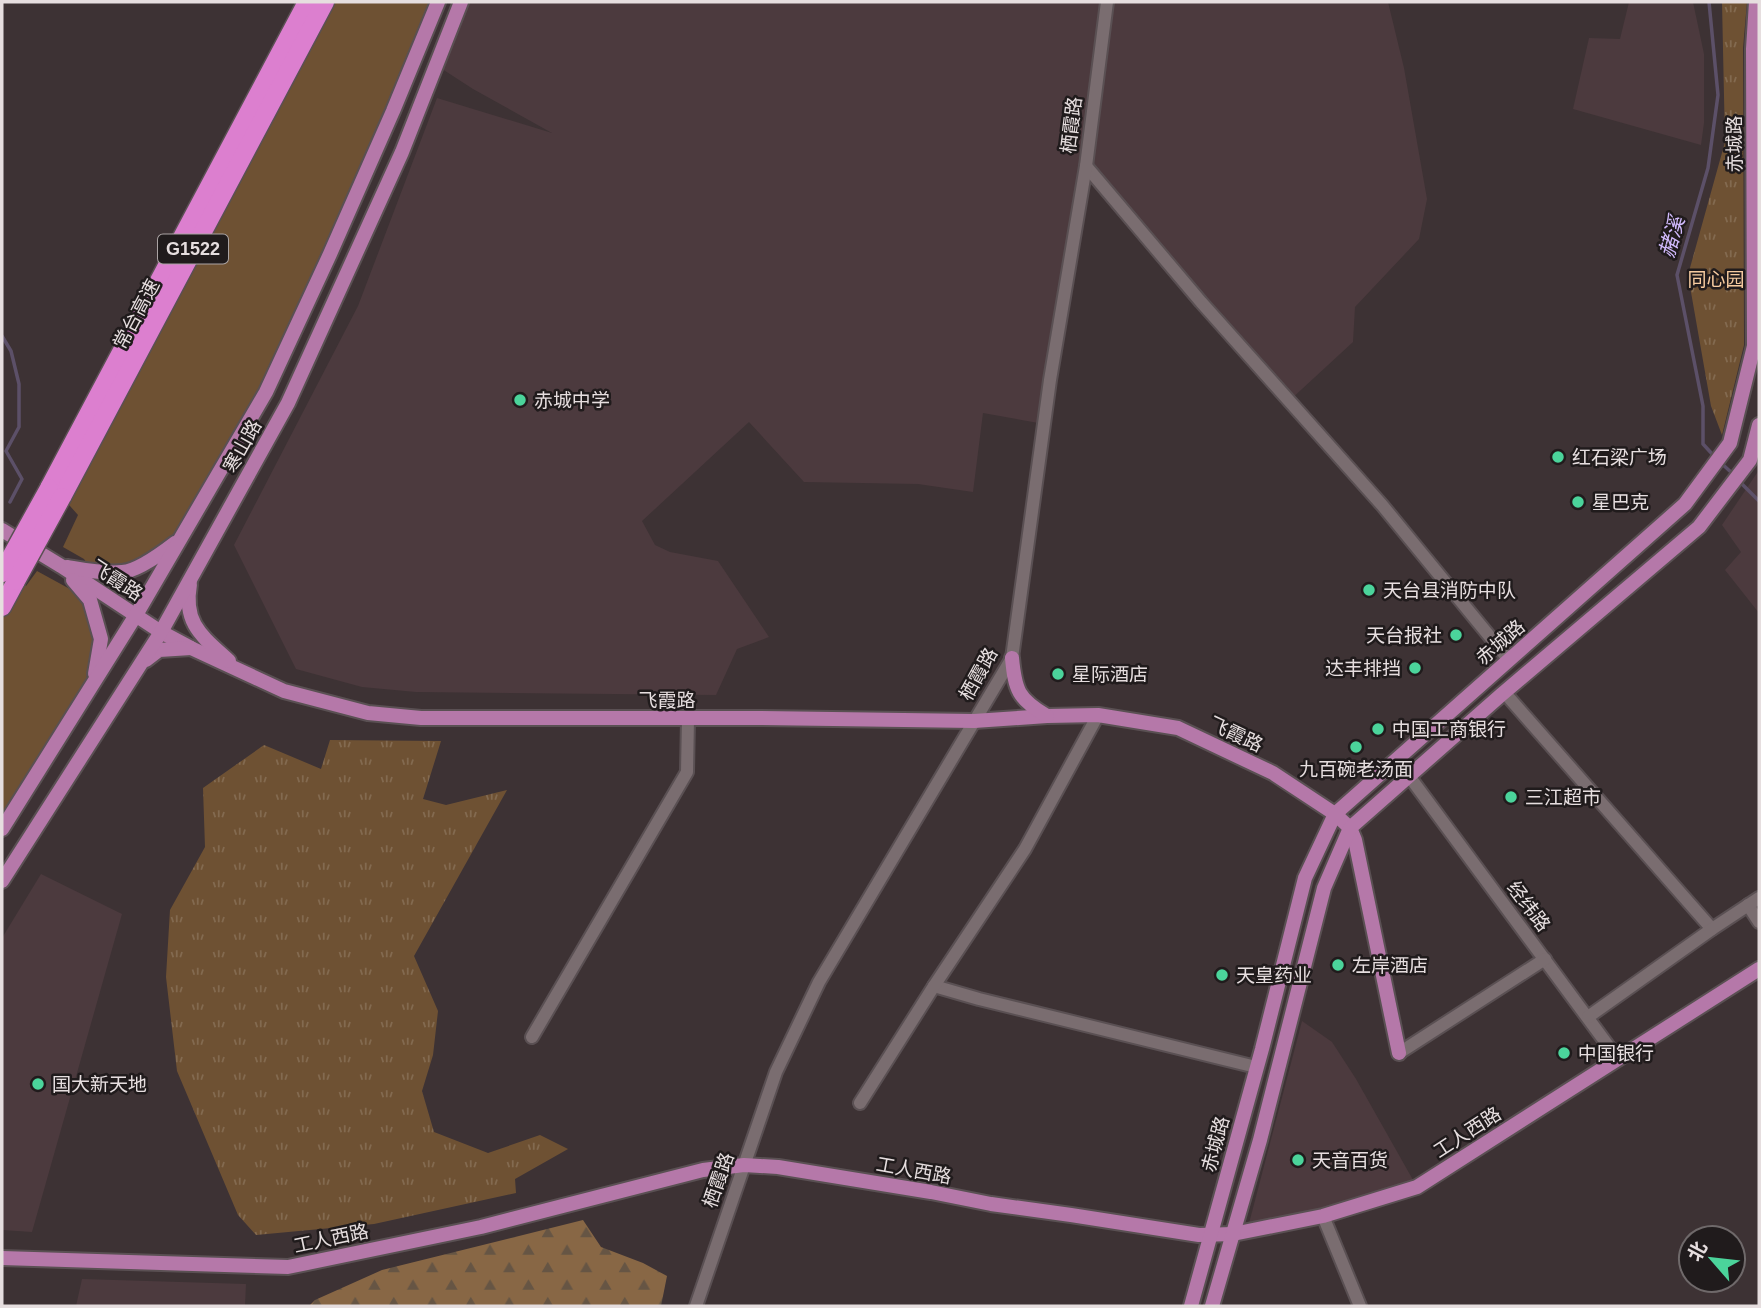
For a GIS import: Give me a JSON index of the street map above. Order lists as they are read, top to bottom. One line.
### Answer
{"streets":{"highway":["G1522","常台高速"],"main road":["赤城路","寒山路","飞霞路","工人西路"],"street":["栖霞路","经纬路"]},"crossings":[["栖霞路","飞霞路"],["栖霞路","工人西路"],["赤城路","飞霞路"],["赤城路","工人西路"],["寒山路","飞霞路"],["经纬路","工人西路"]],"water":["赭溪"],"parks":["同心园"],"places":["赤城中学","红石梁广场","星巴克","天台县消防中队","天台报社","达丰排挡","星际酒店","中国工商银行","九百碗老汤面","三江超市","左岸酒店","天皇药业","中国银行","国大新天地","天音百货"],"north":"top left"}
